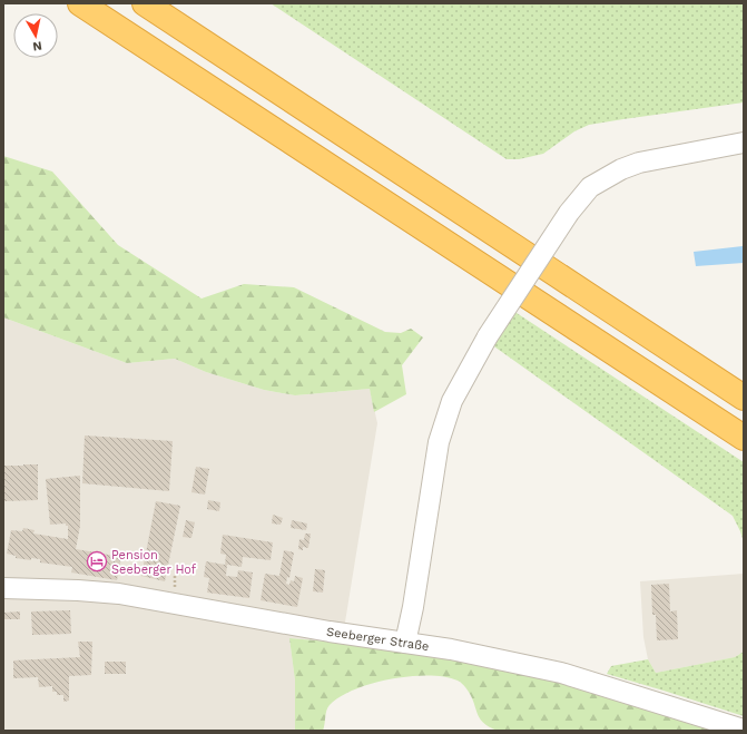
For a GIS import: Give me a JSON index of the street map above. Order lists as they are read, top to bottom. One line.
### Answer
{"streets":{"street":["Seeberger Straße"]},"places":{"hotel":["Pension Seeberger Hof"]},"north":"bottom"}
